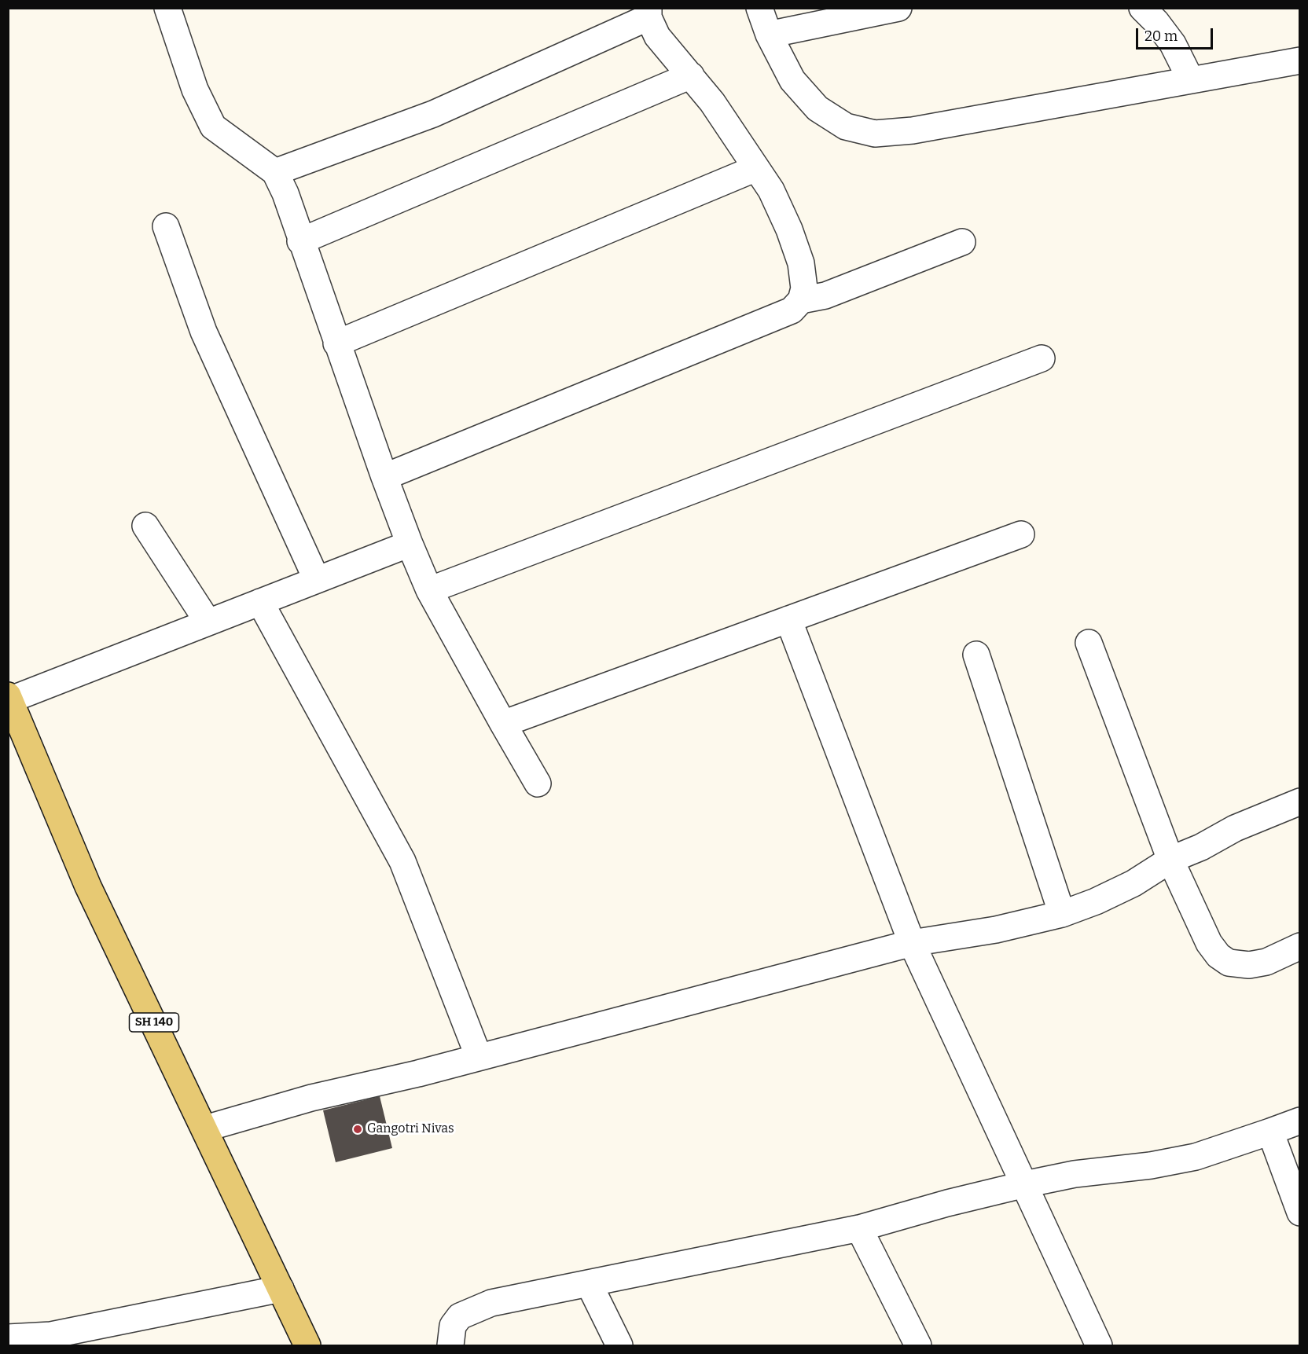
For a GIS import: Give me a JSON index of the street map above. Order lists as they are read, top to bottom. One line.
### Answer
{"streets":{"main road":["SH 140"]},"places":["Gangotri Nivas"],"scale_bar":"20 m"}
